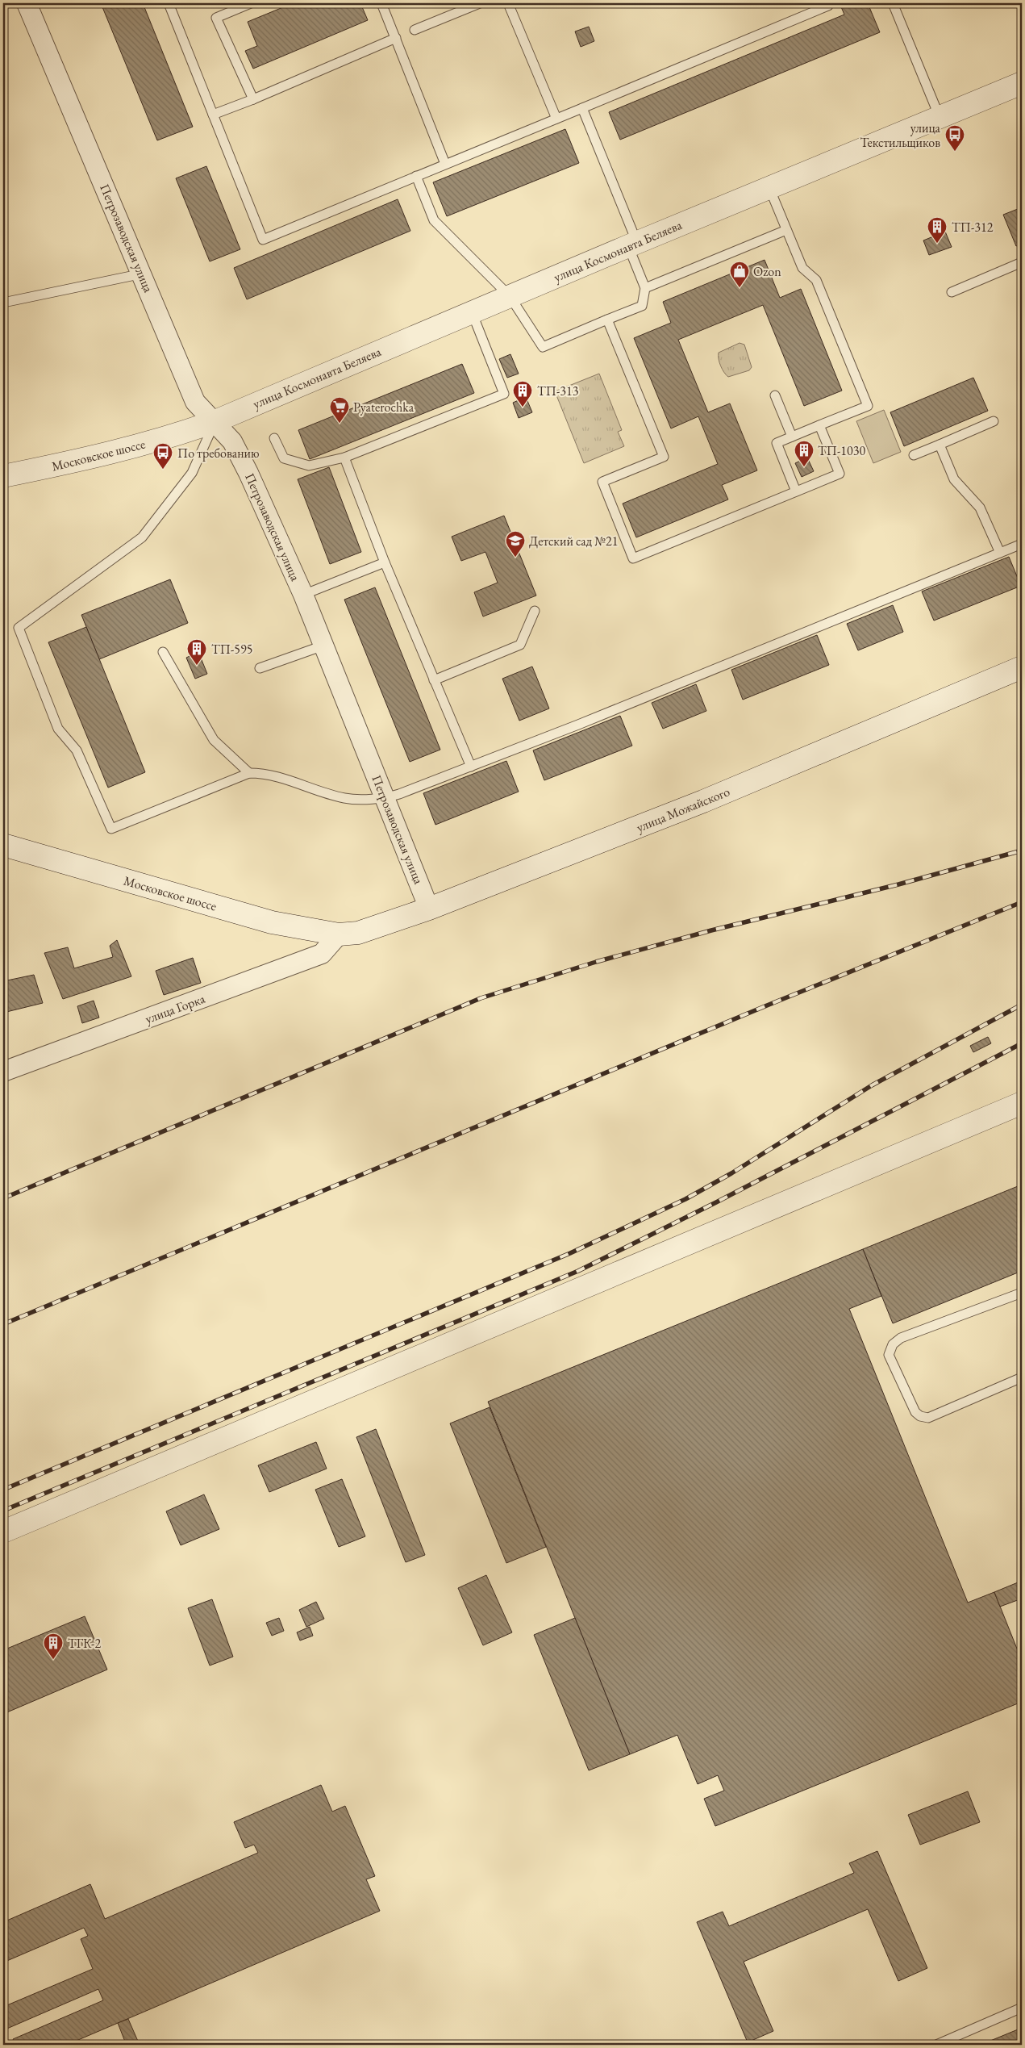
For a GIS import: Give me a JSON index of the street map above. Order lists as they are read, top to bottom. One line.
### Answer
{"streets":{"street":["Петрозаводская улица","улица Космонавта Беляева","Московское шоссе","улица Можайского","улица Горка"]},"crossings":[["Петрозаводская улица","улица Космонавта Беляева"],["Петрозаводская улица","Московское шоссе"],["Петрозаводская улица","улица Можайского"],["улица Космонавта Беляева","Московское шоссе"],["Московское шоссе","улица Можайского"],["Московское шоссе","улица Горка"],["улица Можайского","улица Горка"]],"places":{"bus stop":["улица Текстильщиков","По требованию"],"building":["ТП-312","ТП-313","ТП-1030","ТП-595","ТГК-2"],"shop":["Ozon"],"supermarket":["Pyaterochka"],"school or university":["Детский сад №21"]}}
